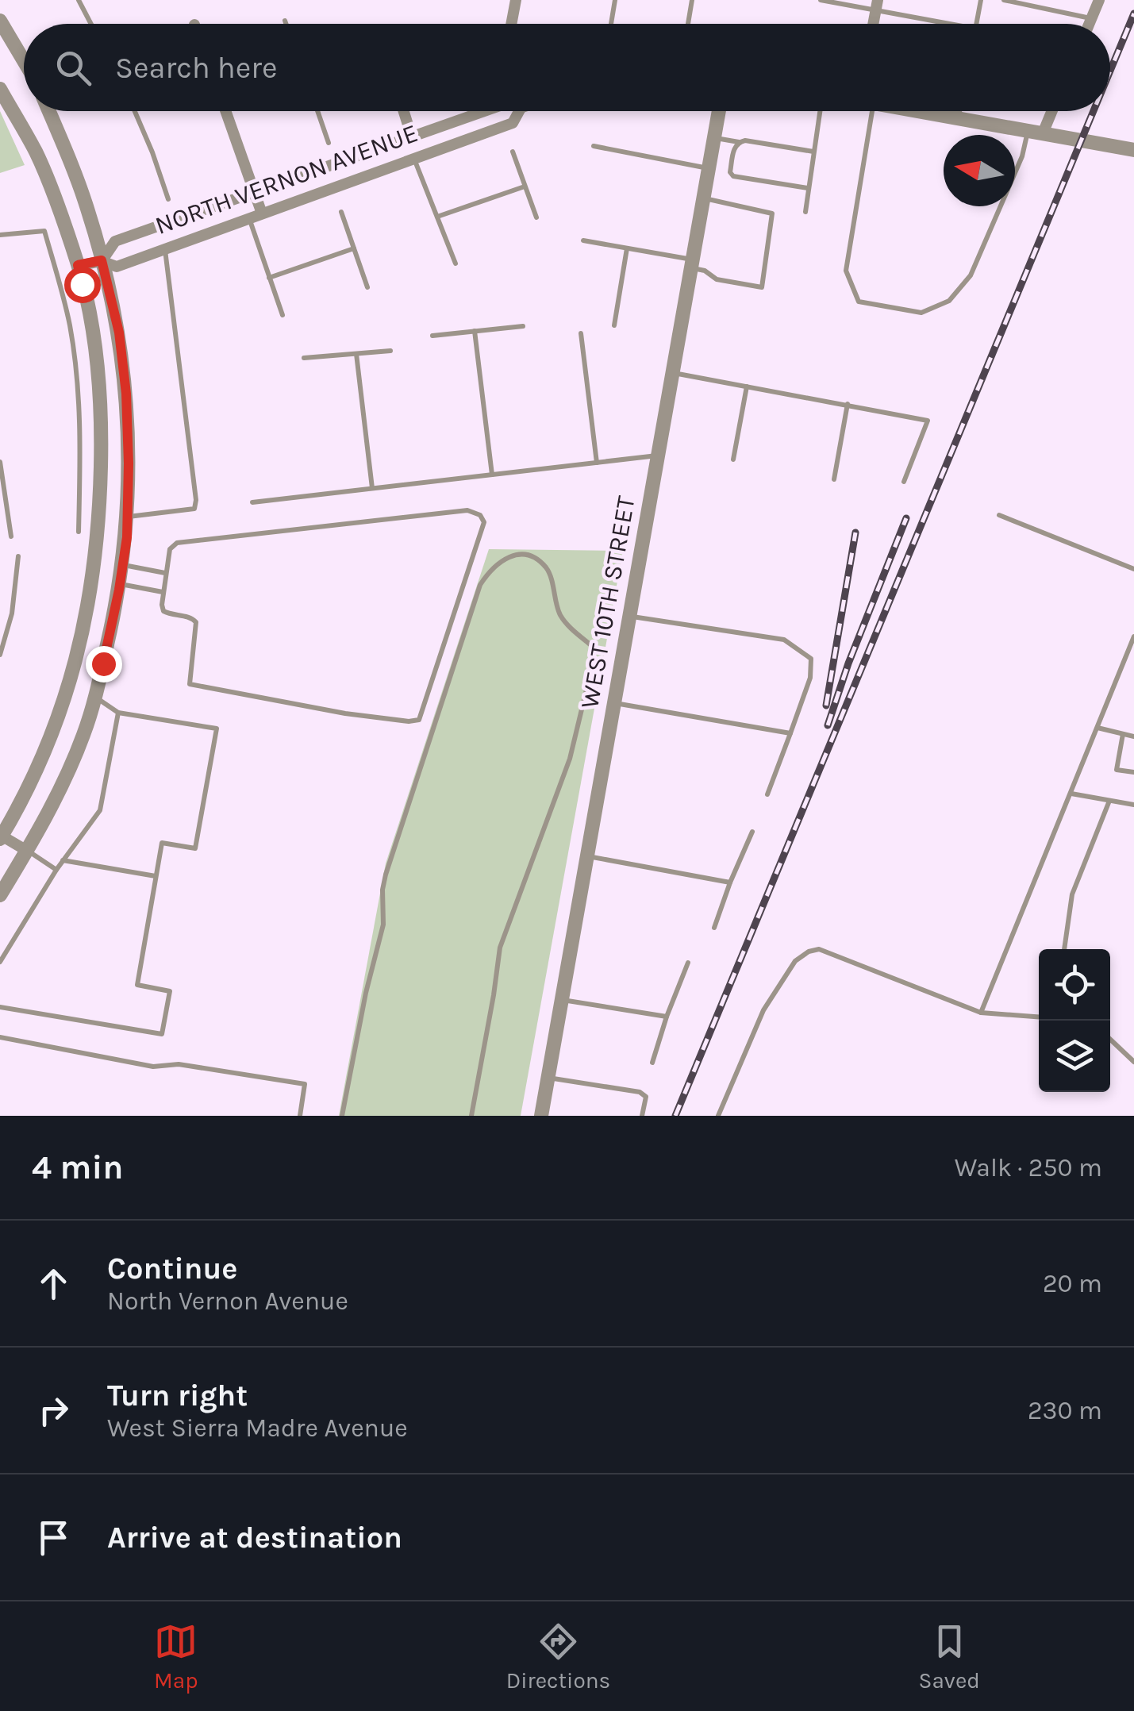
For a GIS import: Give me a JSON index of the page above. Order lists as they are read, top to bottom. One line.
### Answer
{"streets":{"street":["NORTH VERNON AVENUE","WEST 10TH STREET"]},"north":"left","page":{"search":"Search here","heading":["4 min","Walk · 250 m"],"list":[["Continue","North Vernon Avenue","20 m"],["Turn right","West Sierra Madre Avenue","230 m"],"Arrive at destination"],"nav":["Map","Directions","Saved"]}}
